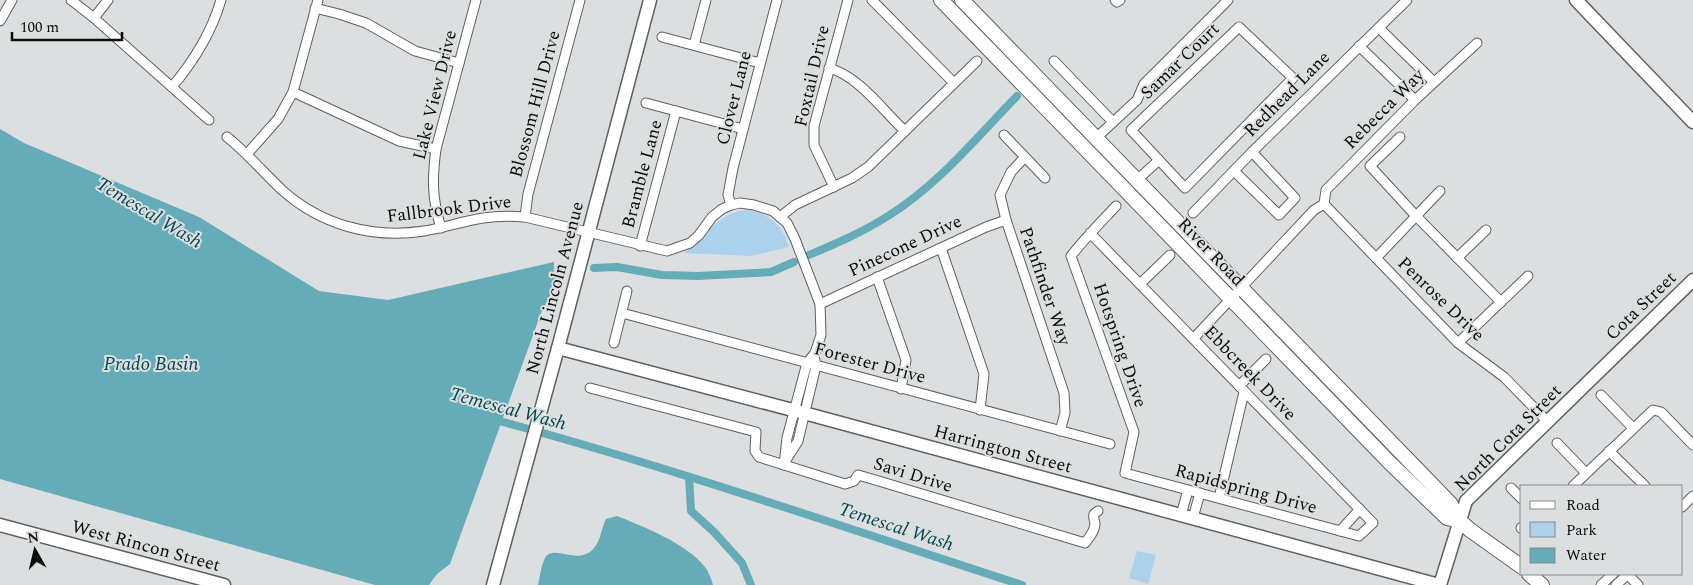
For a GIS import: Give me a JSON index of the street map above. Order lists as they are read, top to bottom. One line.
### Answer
{"streets":{"main road":["River Road"],"street":["Samar Court","Foxtail Drive","Redhead Lane","Lake View Drive","Clover Lane","Blossom Hill Drive","Rebecca Way","Bramble Lane","Fallbrook Drive","Pinecone Drive","Pathfinder Way","North Lincoln Avenue","Penrose Drive","Cota Street","Hotspring Drive","Forester Drive","Ebbcreek Drive","North Cota Street","Harrington Street","Savi Drive","Rapidspring Drive","West Rincon Street"]},"crossings":[["Lake View Drive","Fallbrook Drive"],["Clover Lane","Fallbrook Drive"],["Blossom Hill Drive","Fallbrook Drive"],["Rebecca Way","Penrose Drive"],["Bramble Lane","Fallbrook Drive"],["Fallbrook Drive","North Lincoln Avenue"],["Pinecone Drive","Pathfinder Way"],["River Road","North Cota Street"],["Pathfinder Way","Forester Drive"],["North Lincoln Avenue","Harrington Street"],["Penrose Drive","North Cota Street"],["Cota Street","North Cota Street"],["Hotspring Drive","Ebbcreek Drive"],["Hotspring Drive","Rapidspring Drive"],["Ebbcreek Drive","Rapidspring Drive"],["North Cota Street","Harrington Street"],["Harrington Street","Savi Drive"]],"water":["Temescal Wash","Prado Basin"],"legend":["Road","Park","Water"],"scale_bar":"100 m","north":"top"}
